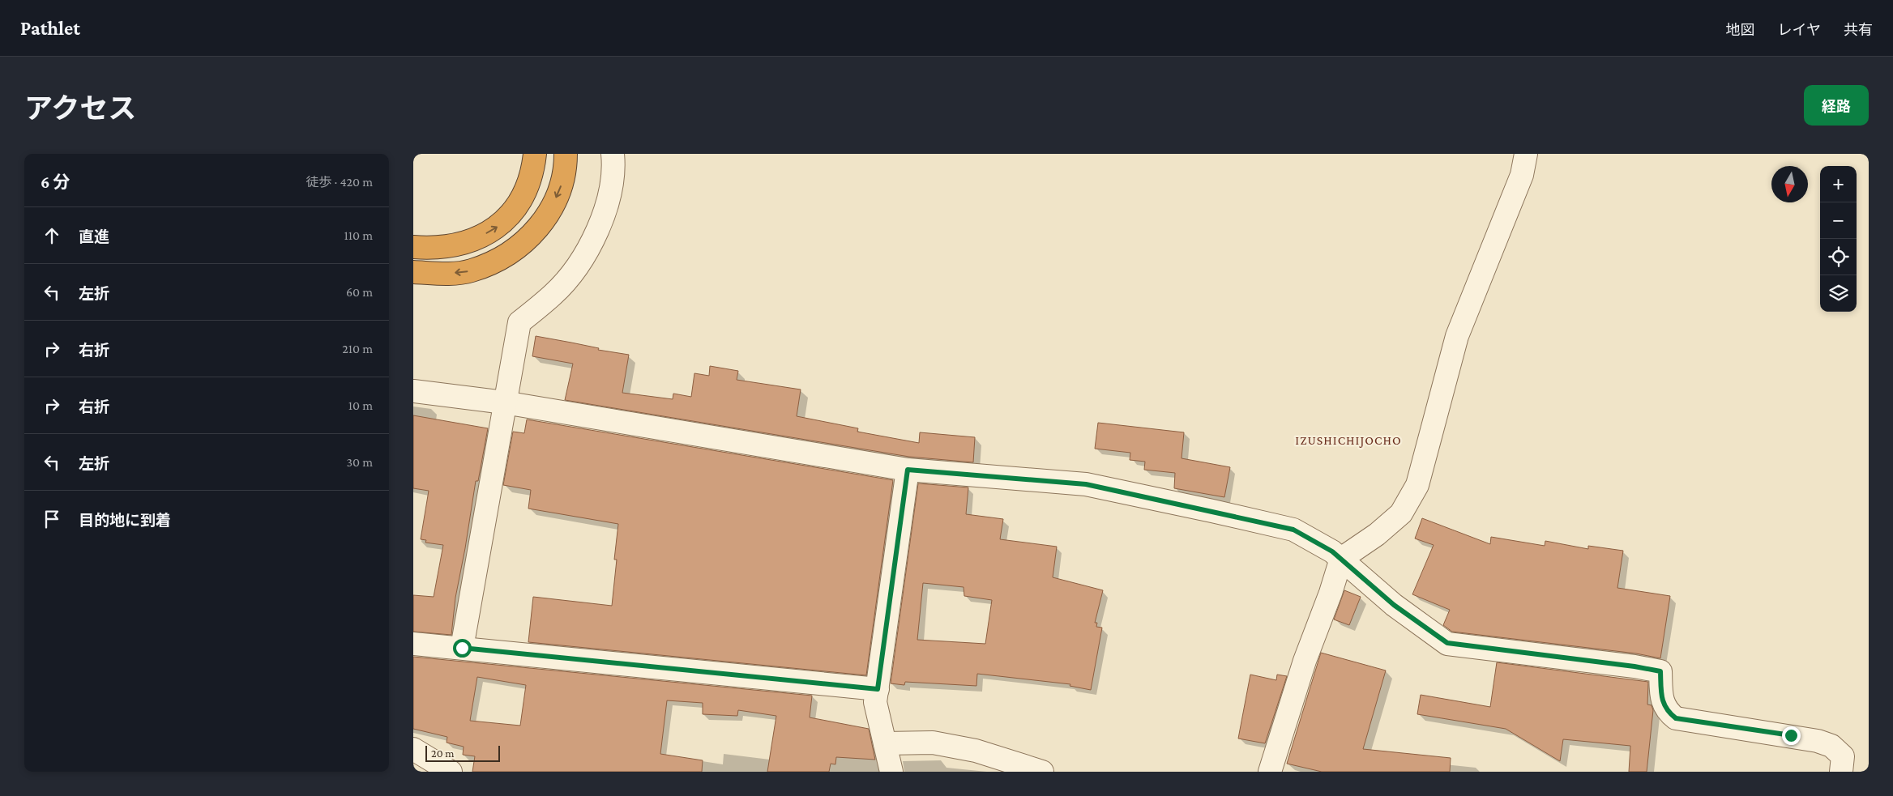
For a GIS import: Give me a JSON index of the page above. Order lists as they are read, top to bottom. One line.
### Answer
{"districts":["IZUSHICHIJOCHO"],"scale_bar":"20 m","north":"bottom","page":{"header":"Pathlet","nav":["地図","レイヤ","共有"],"title":"アクセス","buttons":"経路","heading":["6 分","徒歩 · 420 m"],"map_buttons":["+","−"],"list":[["直進","110 m"],["左折","60 m"],["右折","210 m"],["右折","10 m"],["左折","30 m"],"目的地に到着"],"scale":"20 m"}}
